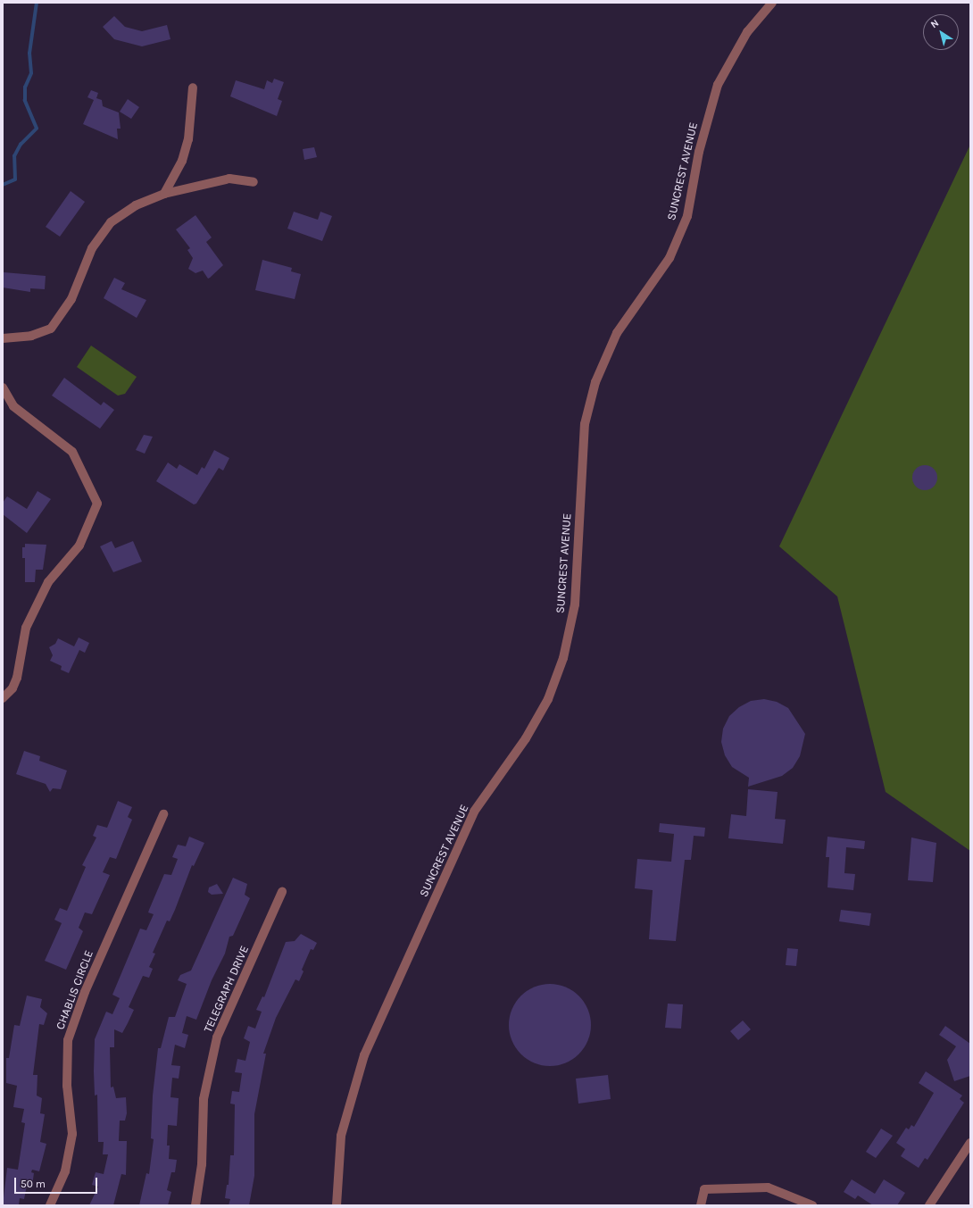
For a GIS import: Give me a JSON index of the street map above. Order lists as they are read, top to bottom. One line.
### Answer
{"streets":{"street":["SUNCREST AVENUE","TELEGRAPH DRIVE","CHABLIS CIRCLE"]},"scale_bar":"50 m","north":"top left"}
